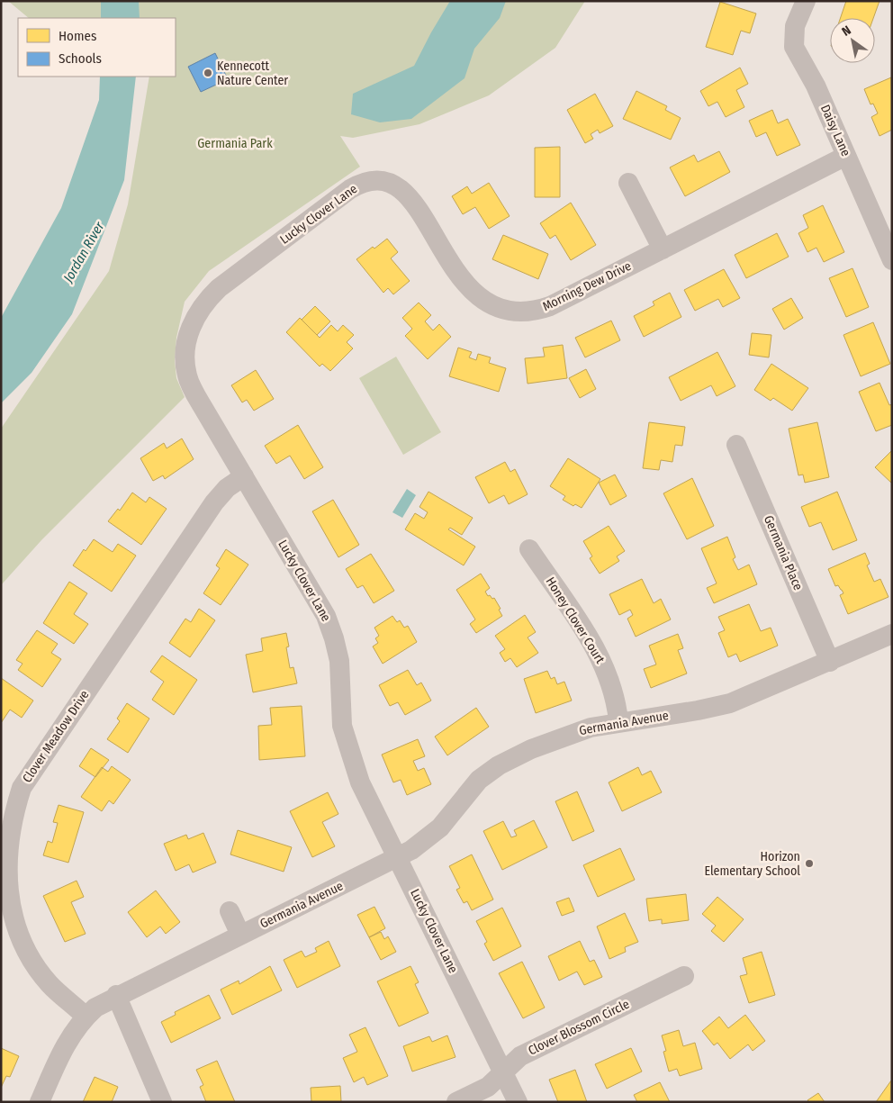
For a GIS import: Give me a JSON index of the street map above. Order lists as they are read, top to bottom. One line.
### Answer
{"streets":{"street":["Daisy Lane","Lucky Clover Lane","Morning Dew Drive","Germania Place","Honey Clover Court","Germania Avenue","Clover Meadow Drive","Clover Blossom Circle"]},"crossings":[["Daisy Lane","Morning Dew Drive"],["Lucky Clover Lane","Morning Dew Drive"],["Lucky Clover Lane","Germania Avenue"],["Lucky Clover Lane","Clover Meadow Drive"],["Lucky Clover Lane","Clover Blossom Circle"],["Germania Place","Germania Avenue"],["Honey Clover Court","Germania Avenue"],["Germania Avenue","Clover Meadow Drive"]],"water":["Jordan River"],"parks":["Germania Park"],"places":["Kennecott Nature Center","Horizon Elementary School"],"legend":["Homes","Schools"],"north":"top left"}
